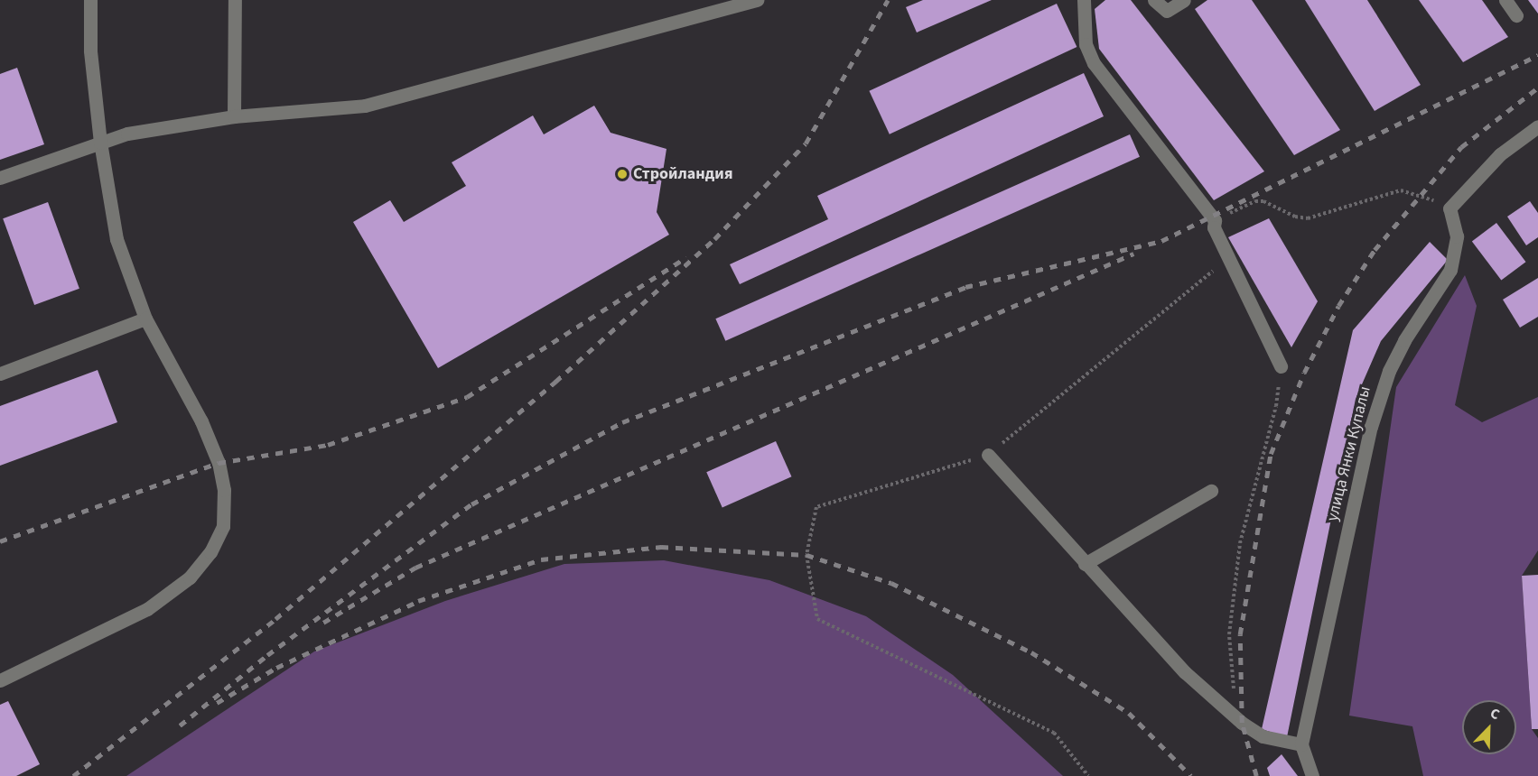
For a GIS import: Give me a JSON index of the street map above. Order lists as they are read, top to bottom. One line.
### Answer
{"streets":{"lane":["улица Янки Купалы"]},"places":["Стройландия"],"north":"top right"}
